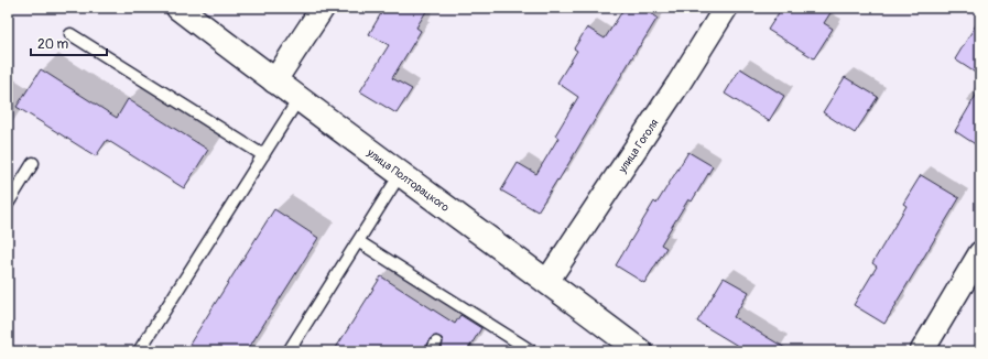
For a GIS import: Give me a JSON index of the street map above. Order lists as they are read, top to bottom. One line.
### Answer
{"streets":{"street":["улица Гоголя","улица Полторацкого"]},"crossings":[["улица Гоголя","улица Полторацкого"]],"scale_bar":"20 m"}
